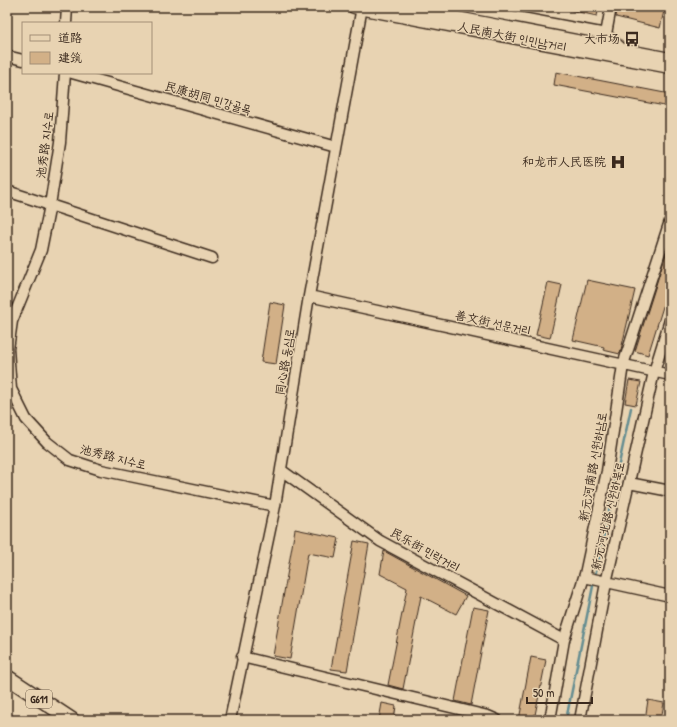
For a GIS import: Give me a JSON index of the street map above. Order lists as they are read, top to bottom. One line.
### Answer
{"streets":{"highway":["G611"],"main road":["人民南大街 인민남거리"],"street":["民康胡同 민강골목","池秀路 지수로","善文街 선문거리","同心路 동심로","新元河南路 신원하남로","新元河北路 신원하북로","民乐街 민락거리"]},"crossings":[["人民南大街 인민남거리","同心路 동심로"],["民康胡同 민강골목","同心路 동심로"],["池秀路 지수로","同心路 동심로"],["善文街 선문거리","同心路 동심로"],["善文街 선문거리","新元河南路 신원하남로"],["善文街 선문거리","新元河北路 신원하북로"],["同心路 동심로","民乐街 민락거리"],["新元河南路 신원하남로","民乐街 민락거리"]],"places":{"bus stop":["大市场"],"hospital":["和龙市人民医院"]},"legend":["道路","建筑"],"scale_bar":"50 m"}
